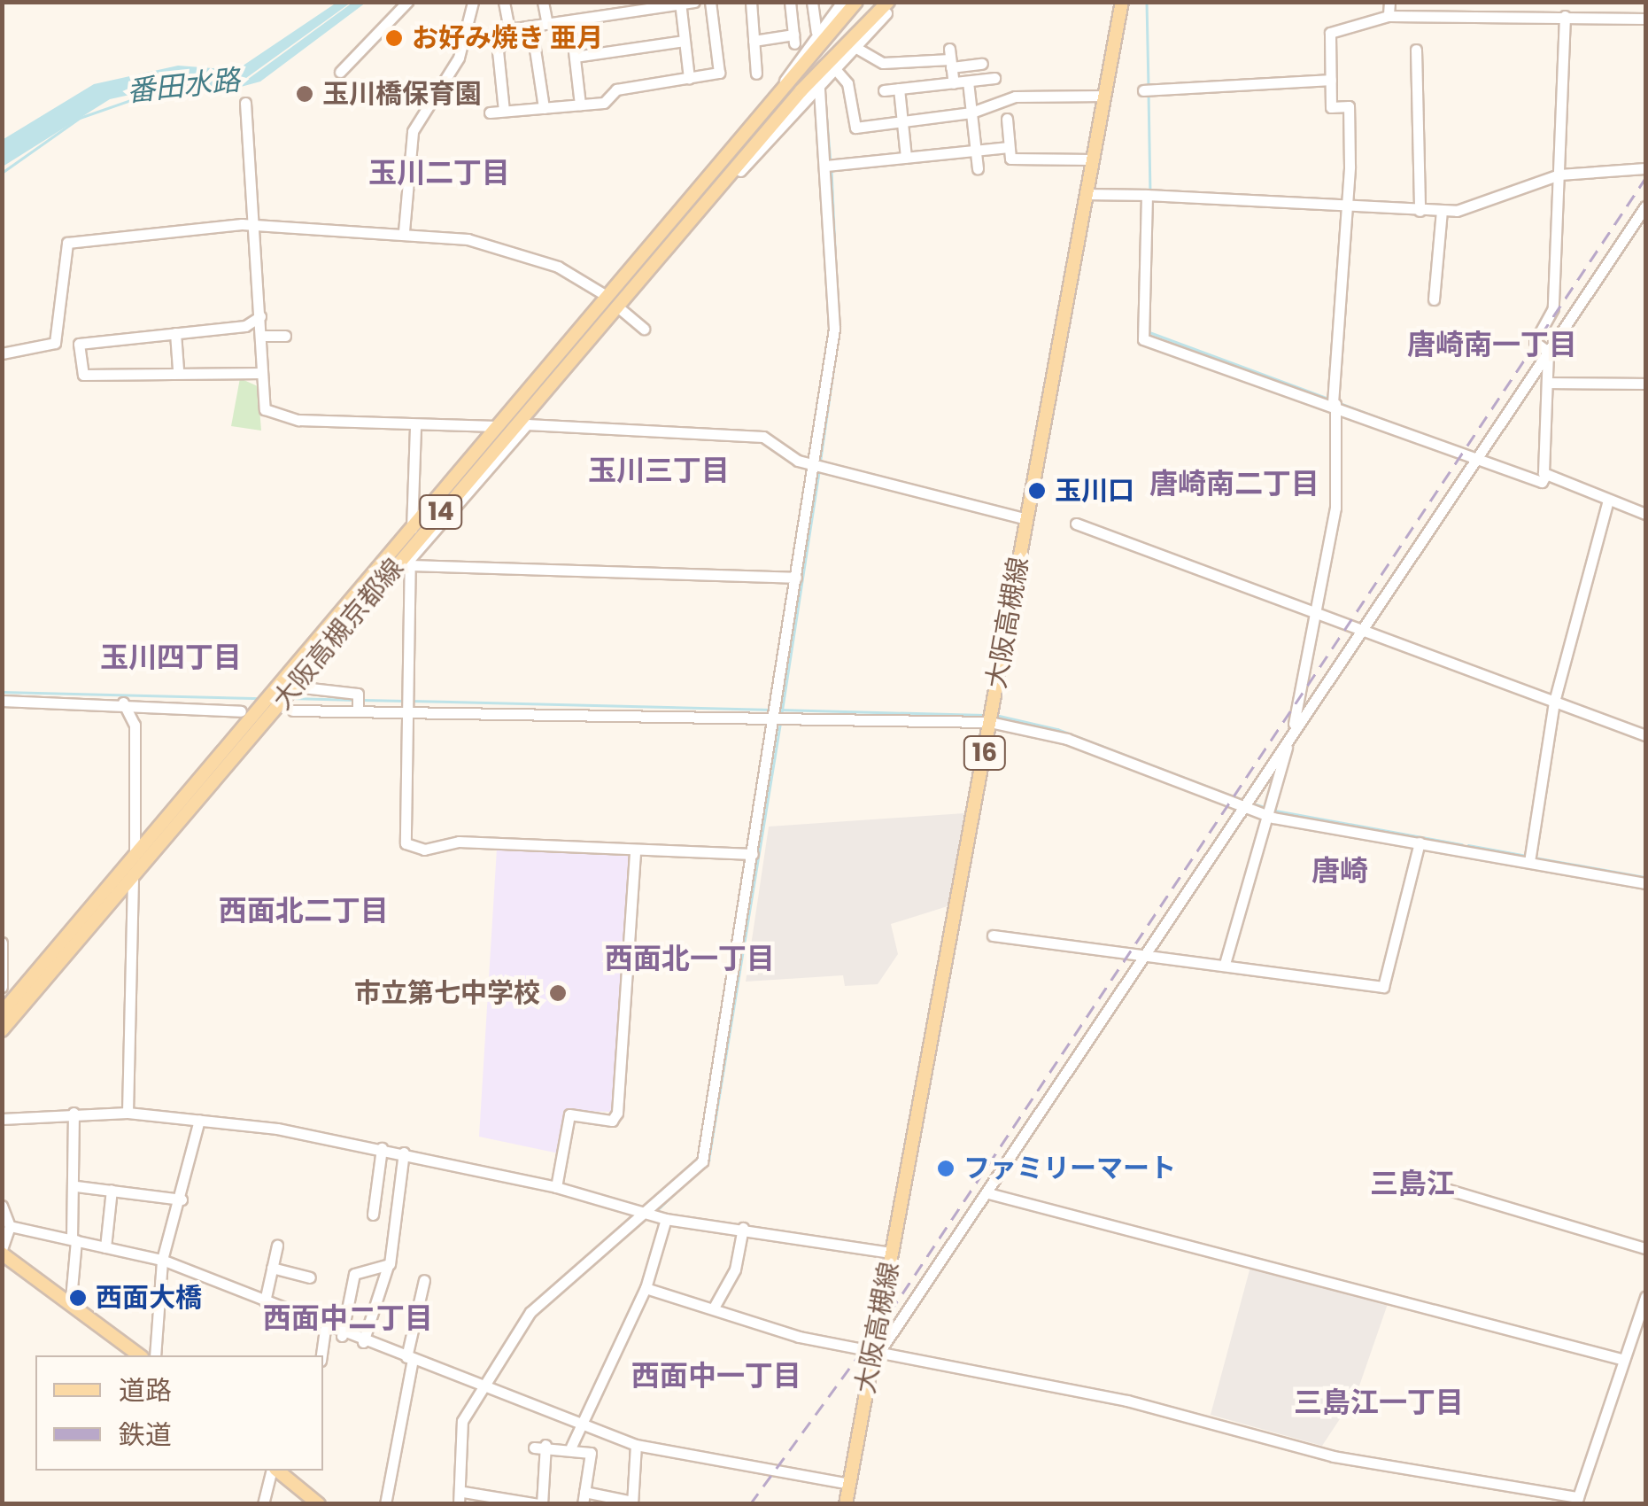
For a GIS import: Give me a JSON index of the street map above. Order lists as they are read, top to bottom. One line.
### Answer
{"streets":{"main road":["14","大阪高槻線","大阪高槻京都線","16"]},"districts":["玉川二丁目","唐崎南一丁目","玉川三丁目","唐崎南二丁目","玉川四丁目","唐崎","西面北二丁目","西面北一丁目","三島江","西面中二丁目","西面中一丁目","三島江一丁目"],"water":["番田水路"],"places":["お好み焼き 亜月","玉川橋保育園","玉川口","市立第七中学校","ファミリーマート","西面大橋"],"legend":["道路","鉄道"]}
